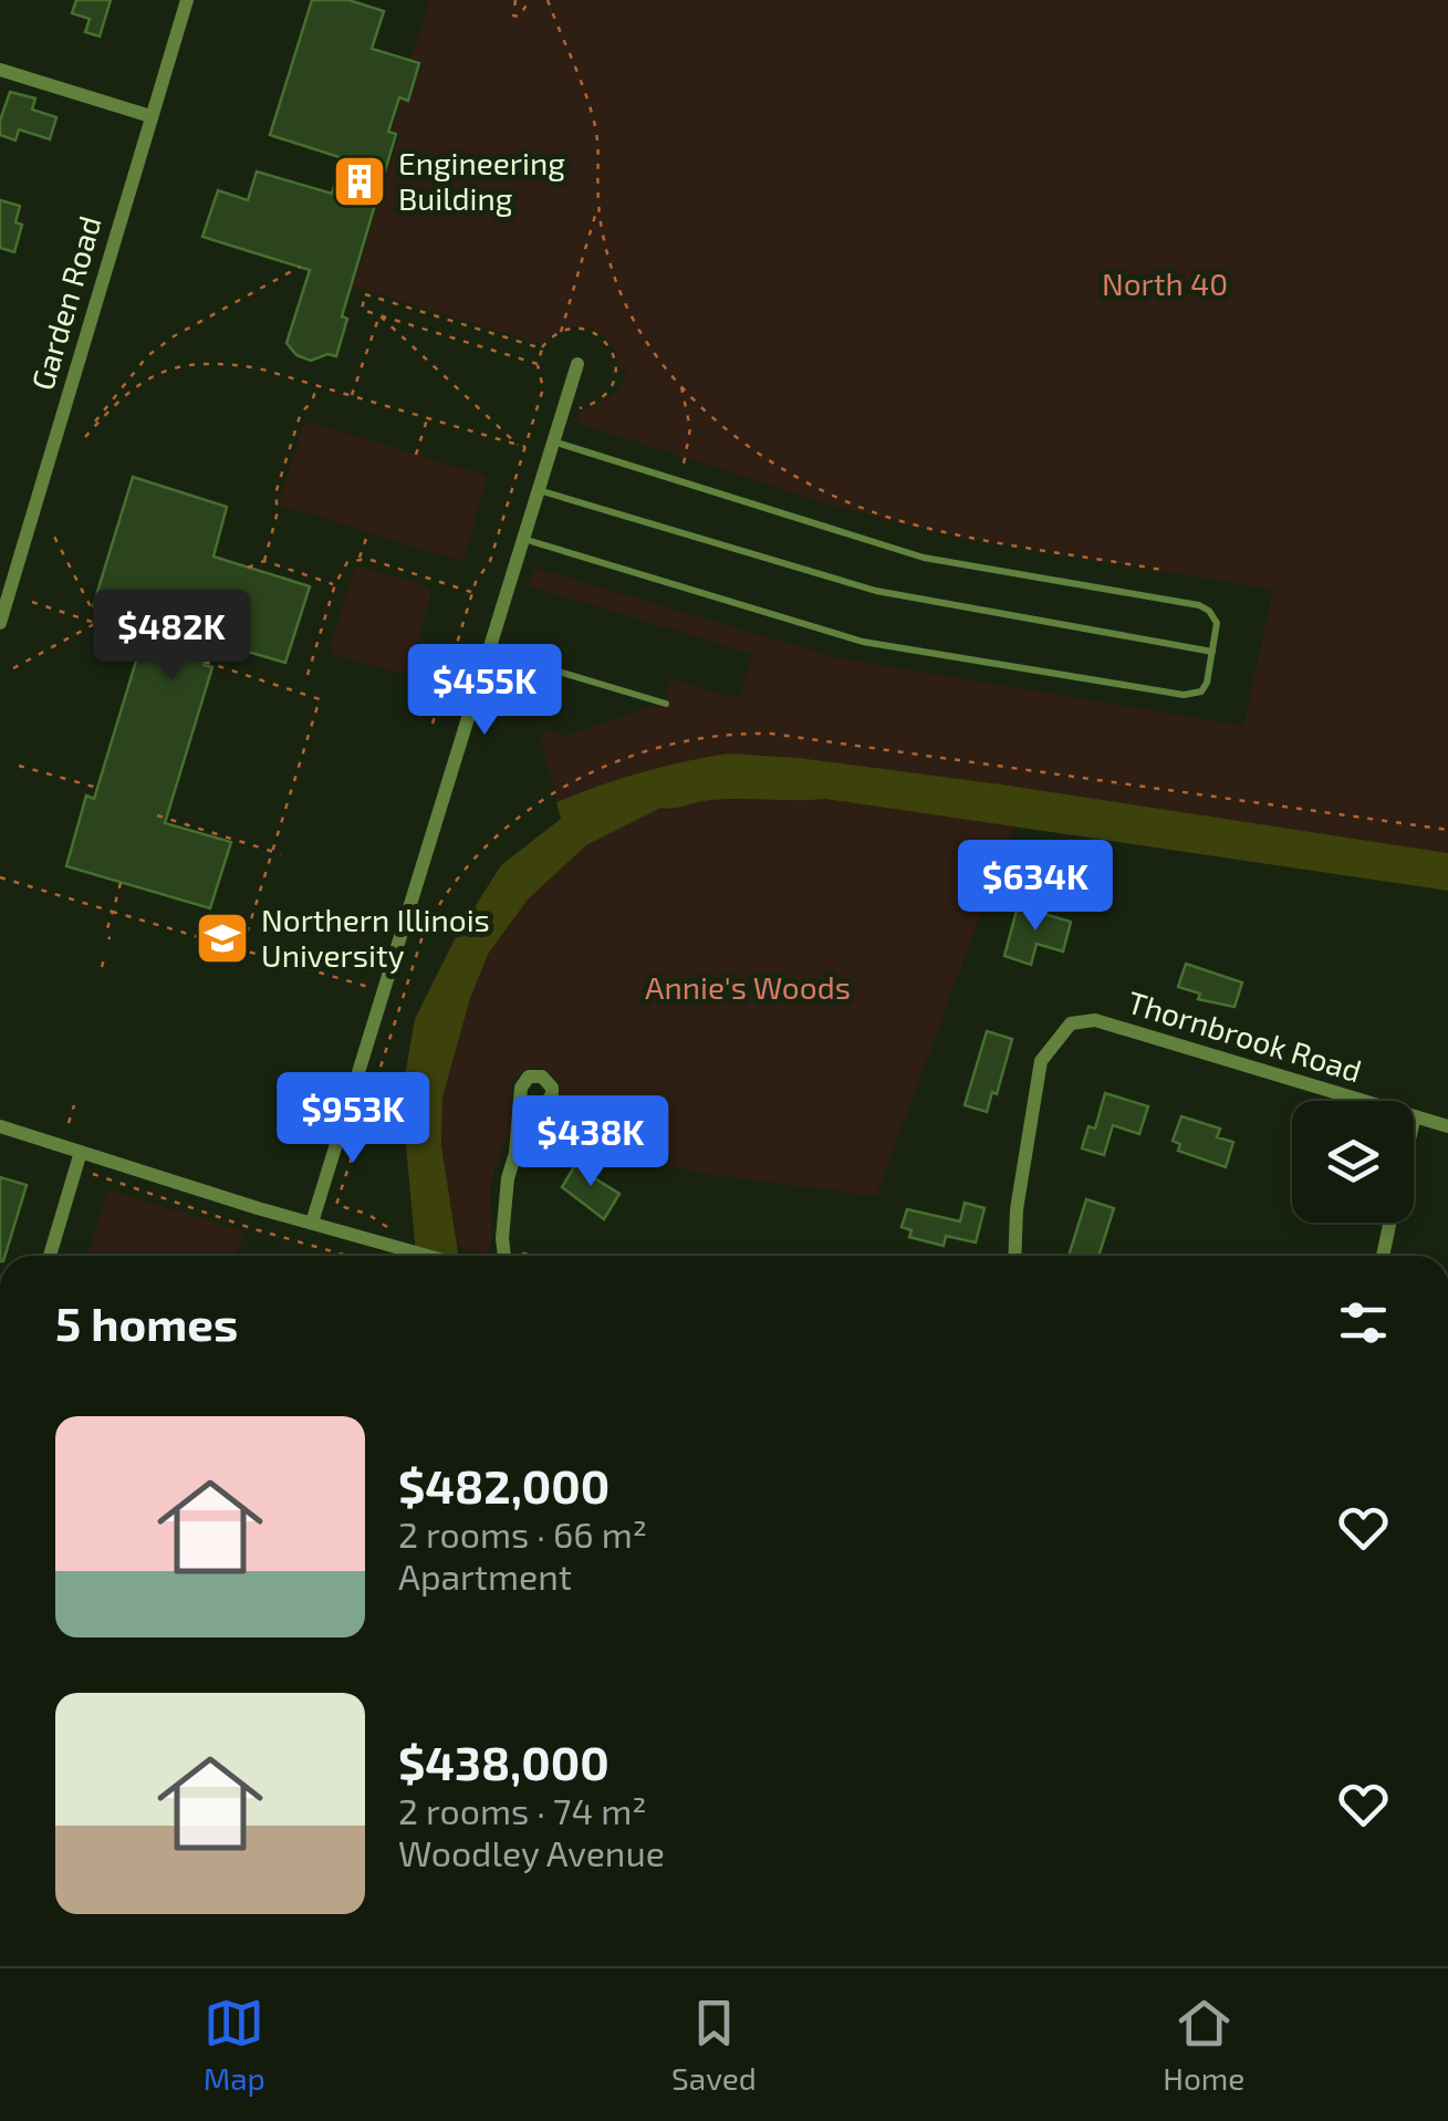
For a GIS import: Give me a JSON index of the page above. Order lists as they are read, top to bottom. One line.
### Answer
{"streets":{"street":["Garden Road","Thornbrook Road"]},"parks":["North 40","Annie's Woods"],"places":{"building":["Engineering Building"],"school or university":["Northern Illinois University"]},"page":{"price":["$482K","$455K","$634K","$953K","$438K"],"heading":"5 homes","list":[{"name":"$482,000","note":"2 rooms · 66 m² · Apartment"},{"name":"$438,000","note":"2 rooms · 74 m² · Woodley Avenue"}],"tabs":["Map","Saved","Home"]}}
